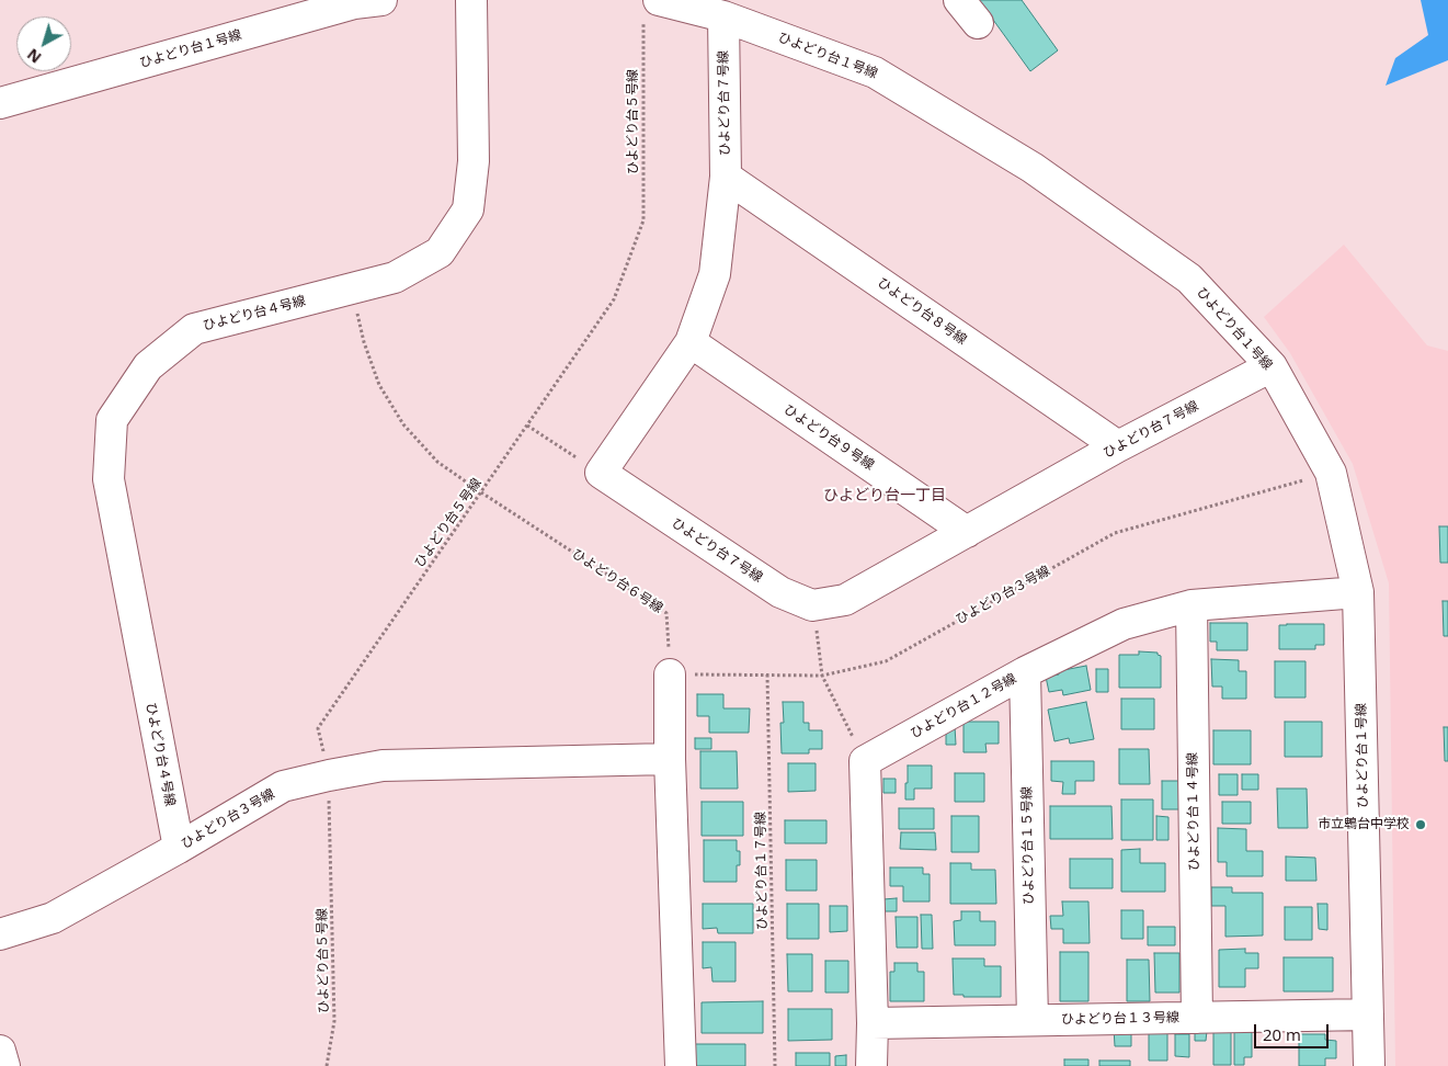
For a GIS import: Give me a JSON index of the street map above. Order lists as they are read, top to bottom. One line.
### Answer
{"streets":{"street":["ひよどり台１号線","ひよどり台７号線","ひよどり台８号線","ひよどり台４号線","ひよどり台９号線","ひよどり台３号線","ひよどり台１２号線","ひよどり台１４号線","ひよどり台１５号線","ひよどり台１３号線"],"path":["ひよどり台５号線","ひよどり台６号線","ひよどり台１７号線"]},"crossings":[["ひよどり台１号線","ひよどり台７号線"],["ひよどり台１号線","ひよどり台５号線"],["ひよどり台１号線","ひよどり台３号線"],["ひよどり台１号線","ひよどり台１２号線"],["ひよどり台１号線","ひよどり台１３号線"],["ひよどり台７号線","ひよどり台８号線"],["ひよどり台７号線","ひよどり台９号線"],["ひよどり台５号線","ひよどり台６号線"],["ひよどり台５号線","ひよどり台３号線"],["ひよどり台４号線","ひよどり台６号線"],["ひよどり台４号線","ひよどり台３号線"],["ひよどり台６号線","ひよどり台３号線"],["ひよどり台３号線","ひよどり台１７号線"],["ひよどり台１２号線","ひよどり台１４号線"],["ひよどり台１２号線","ひよどり台１５号線"],["ひよどり台１４号線","ひよどり台１３号線"],["ひよどり台１５号線","ひよどり台１３号線"]],"districts":["ひよどり台一丁目"],"places":["市立鵯台中学校"],"scale_bar":"20 m","north":"bottom left"}
